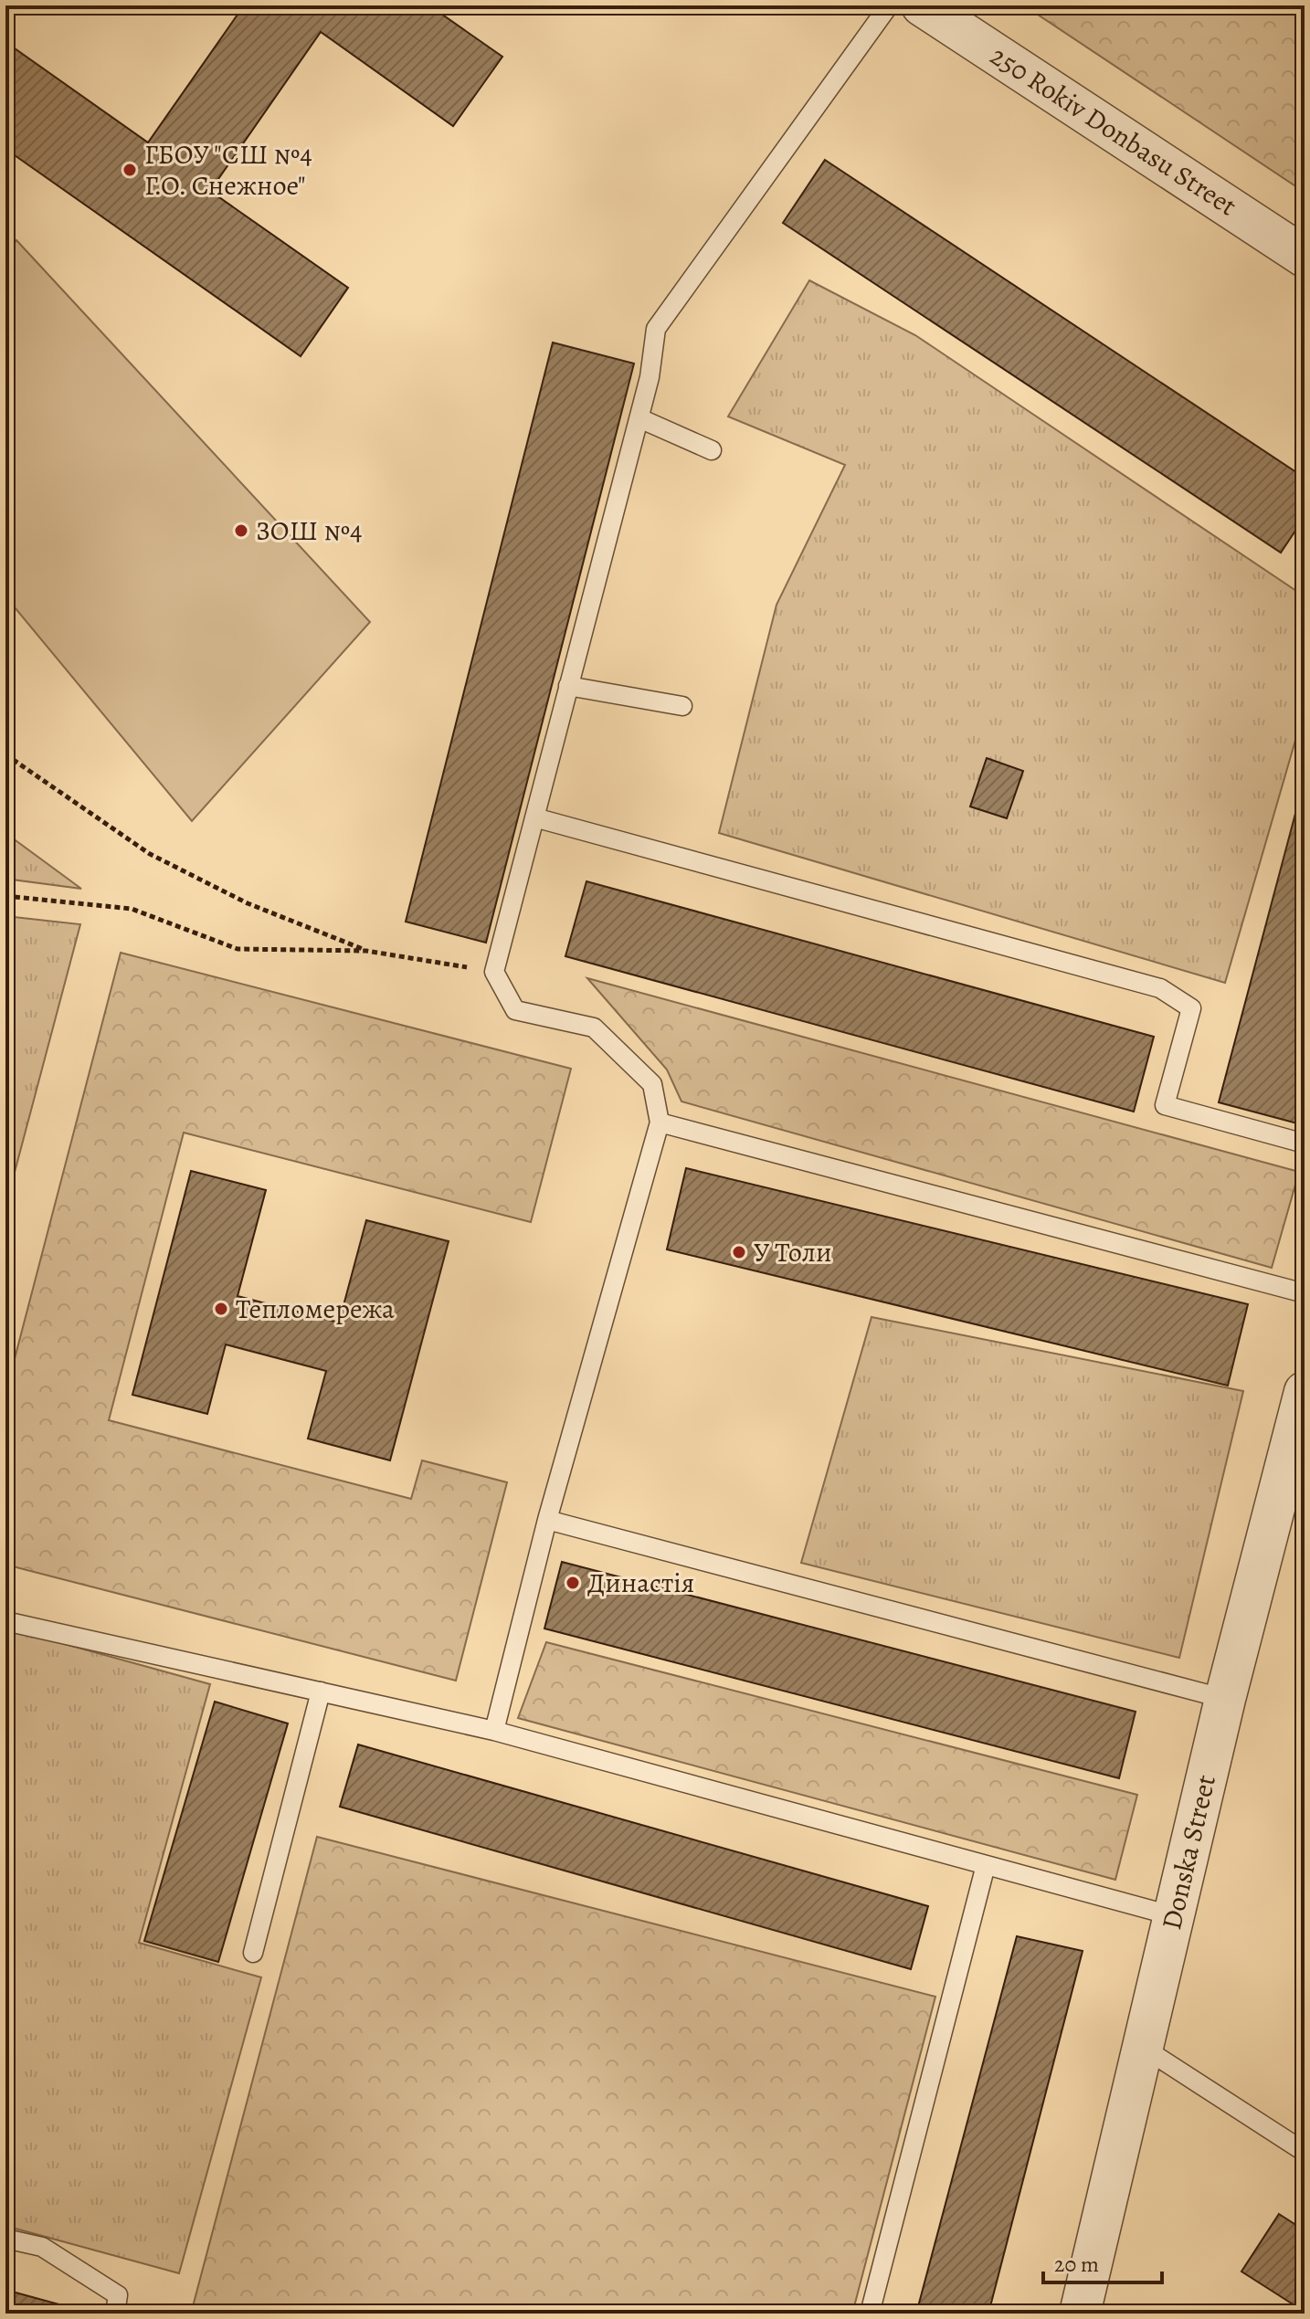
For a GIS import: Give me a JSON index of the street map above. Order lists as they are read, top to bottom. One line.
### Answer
{"streets":{"street":["250 Rokiv Donbasu Street","Donska Street"]},"places":["ГБОУ \"СШ №4 Г.О. Снежное\"","ЗОШ №4","У Толи","Тепломережа","Династія"],"scale_bar":"20 m"}
